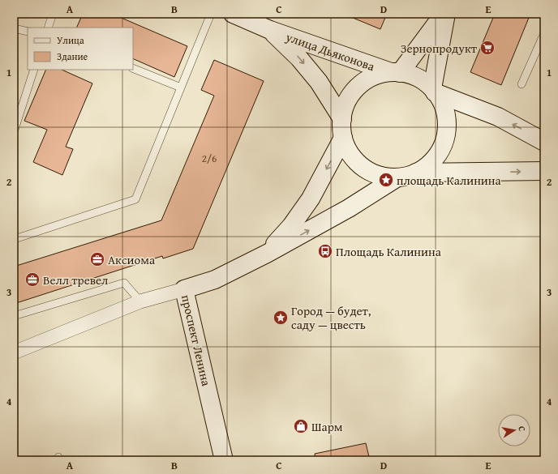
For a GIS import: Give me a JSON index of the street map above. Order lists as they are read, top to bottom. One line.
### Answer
{"streets":{"main road":["улица Дьяконова","проспект Ленина"]},"crossings":[["улица Дьяконова","проспект Ленина"]],"one_way":["улица Дьяконова"],"places":{"supermarket":["Зернопродукт"],"place":["площадь Калинина","Город — будет, саду — цвесть"],"bus stop":["Площадь Калинина"],"office":["Аксиома","Велл тревел"],"shop":["Шарм"]},"house_numbers":["2/6"],"legend":["Улица","Здание"],"north":"right","grid":{"columns":["A","B","C","D","E"],"rows":["1","2","3","4"]}}
